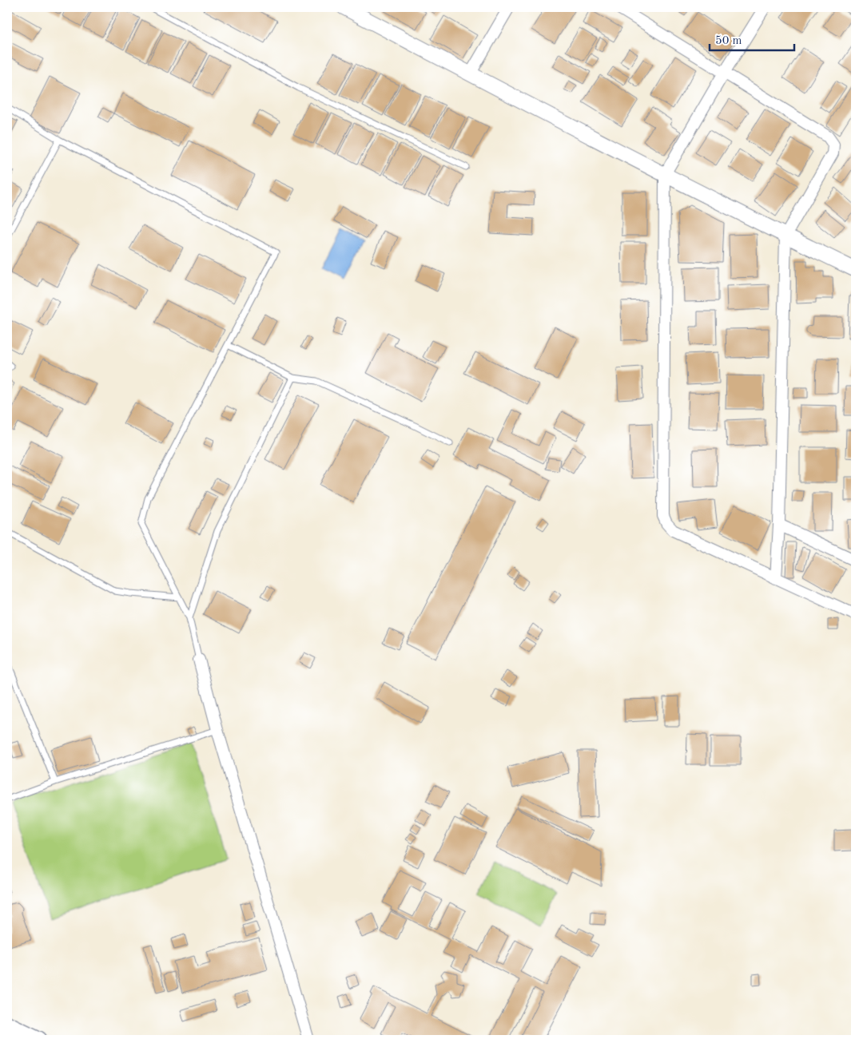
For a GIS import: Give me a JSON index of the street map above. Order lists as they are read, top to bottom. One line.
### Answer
{"scale_bar":"50 m"}
